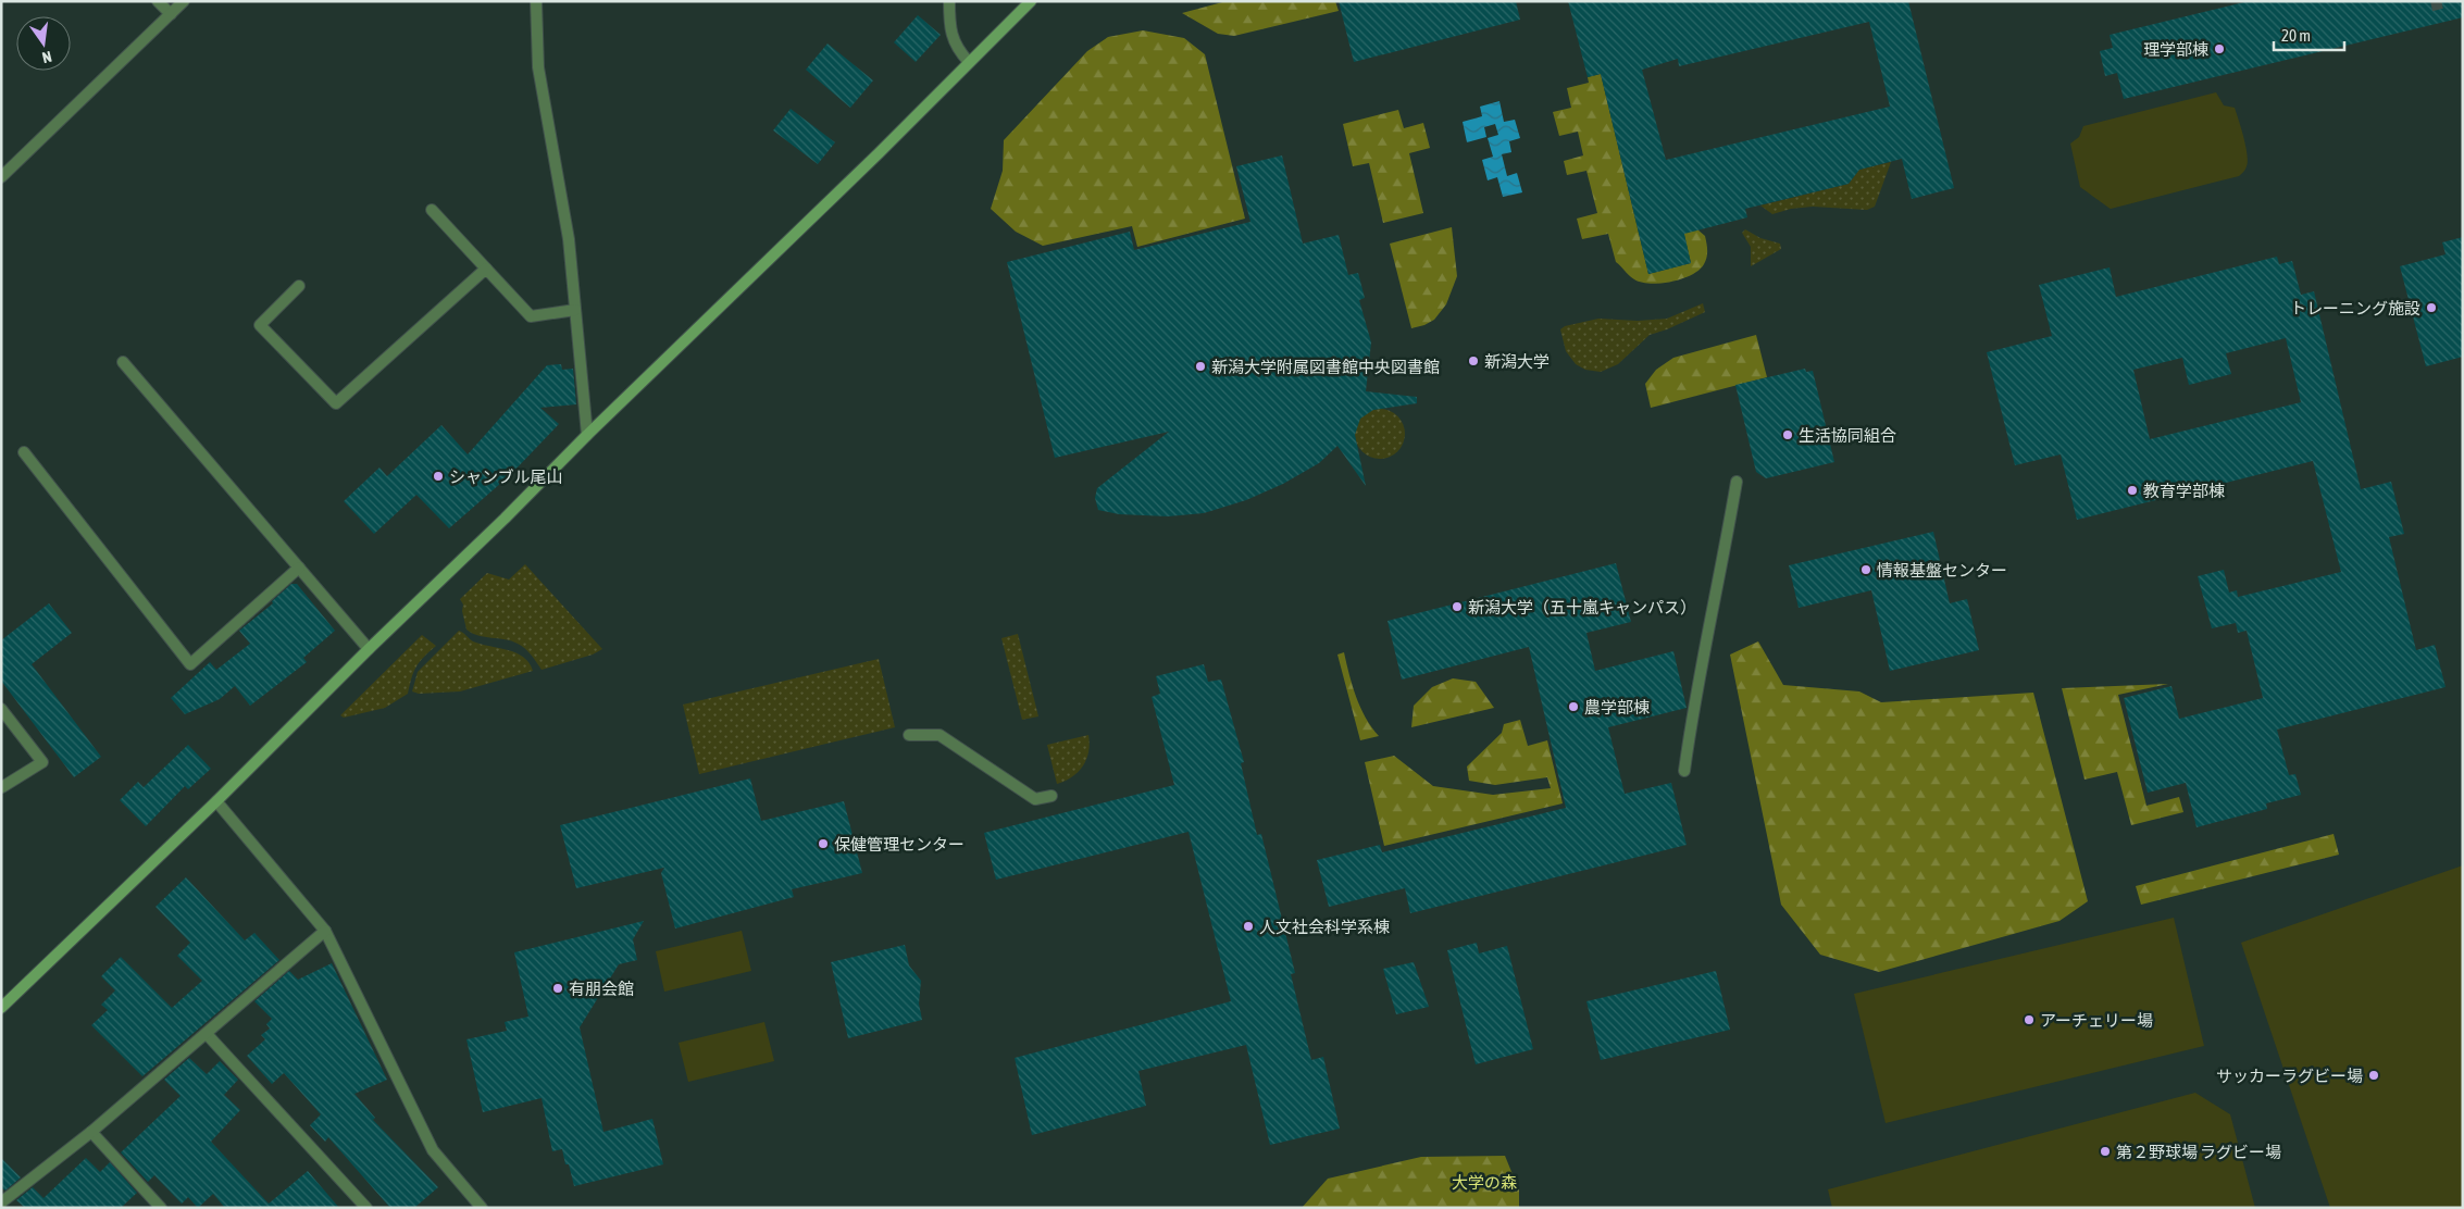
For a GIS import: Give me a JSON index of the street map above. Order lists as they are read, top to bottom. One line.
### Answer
{"parks":["大学の森"],"places":["理学部棟","トレーニング施設","新潟大学","新潟大学附属図書館中央図書館","生活協同組合","シャンブル尾山","教育学部棟","情報基盤センター","新潟大学（五十嵐キャンパス）","農学部棟","保健管理センター","人文社会科学系棟","有朋会館","アーチェリー場","サッカーラグビー場","第２野球場 ラグビー場"],"scale_bar":"20 m","north":"bottom"}
